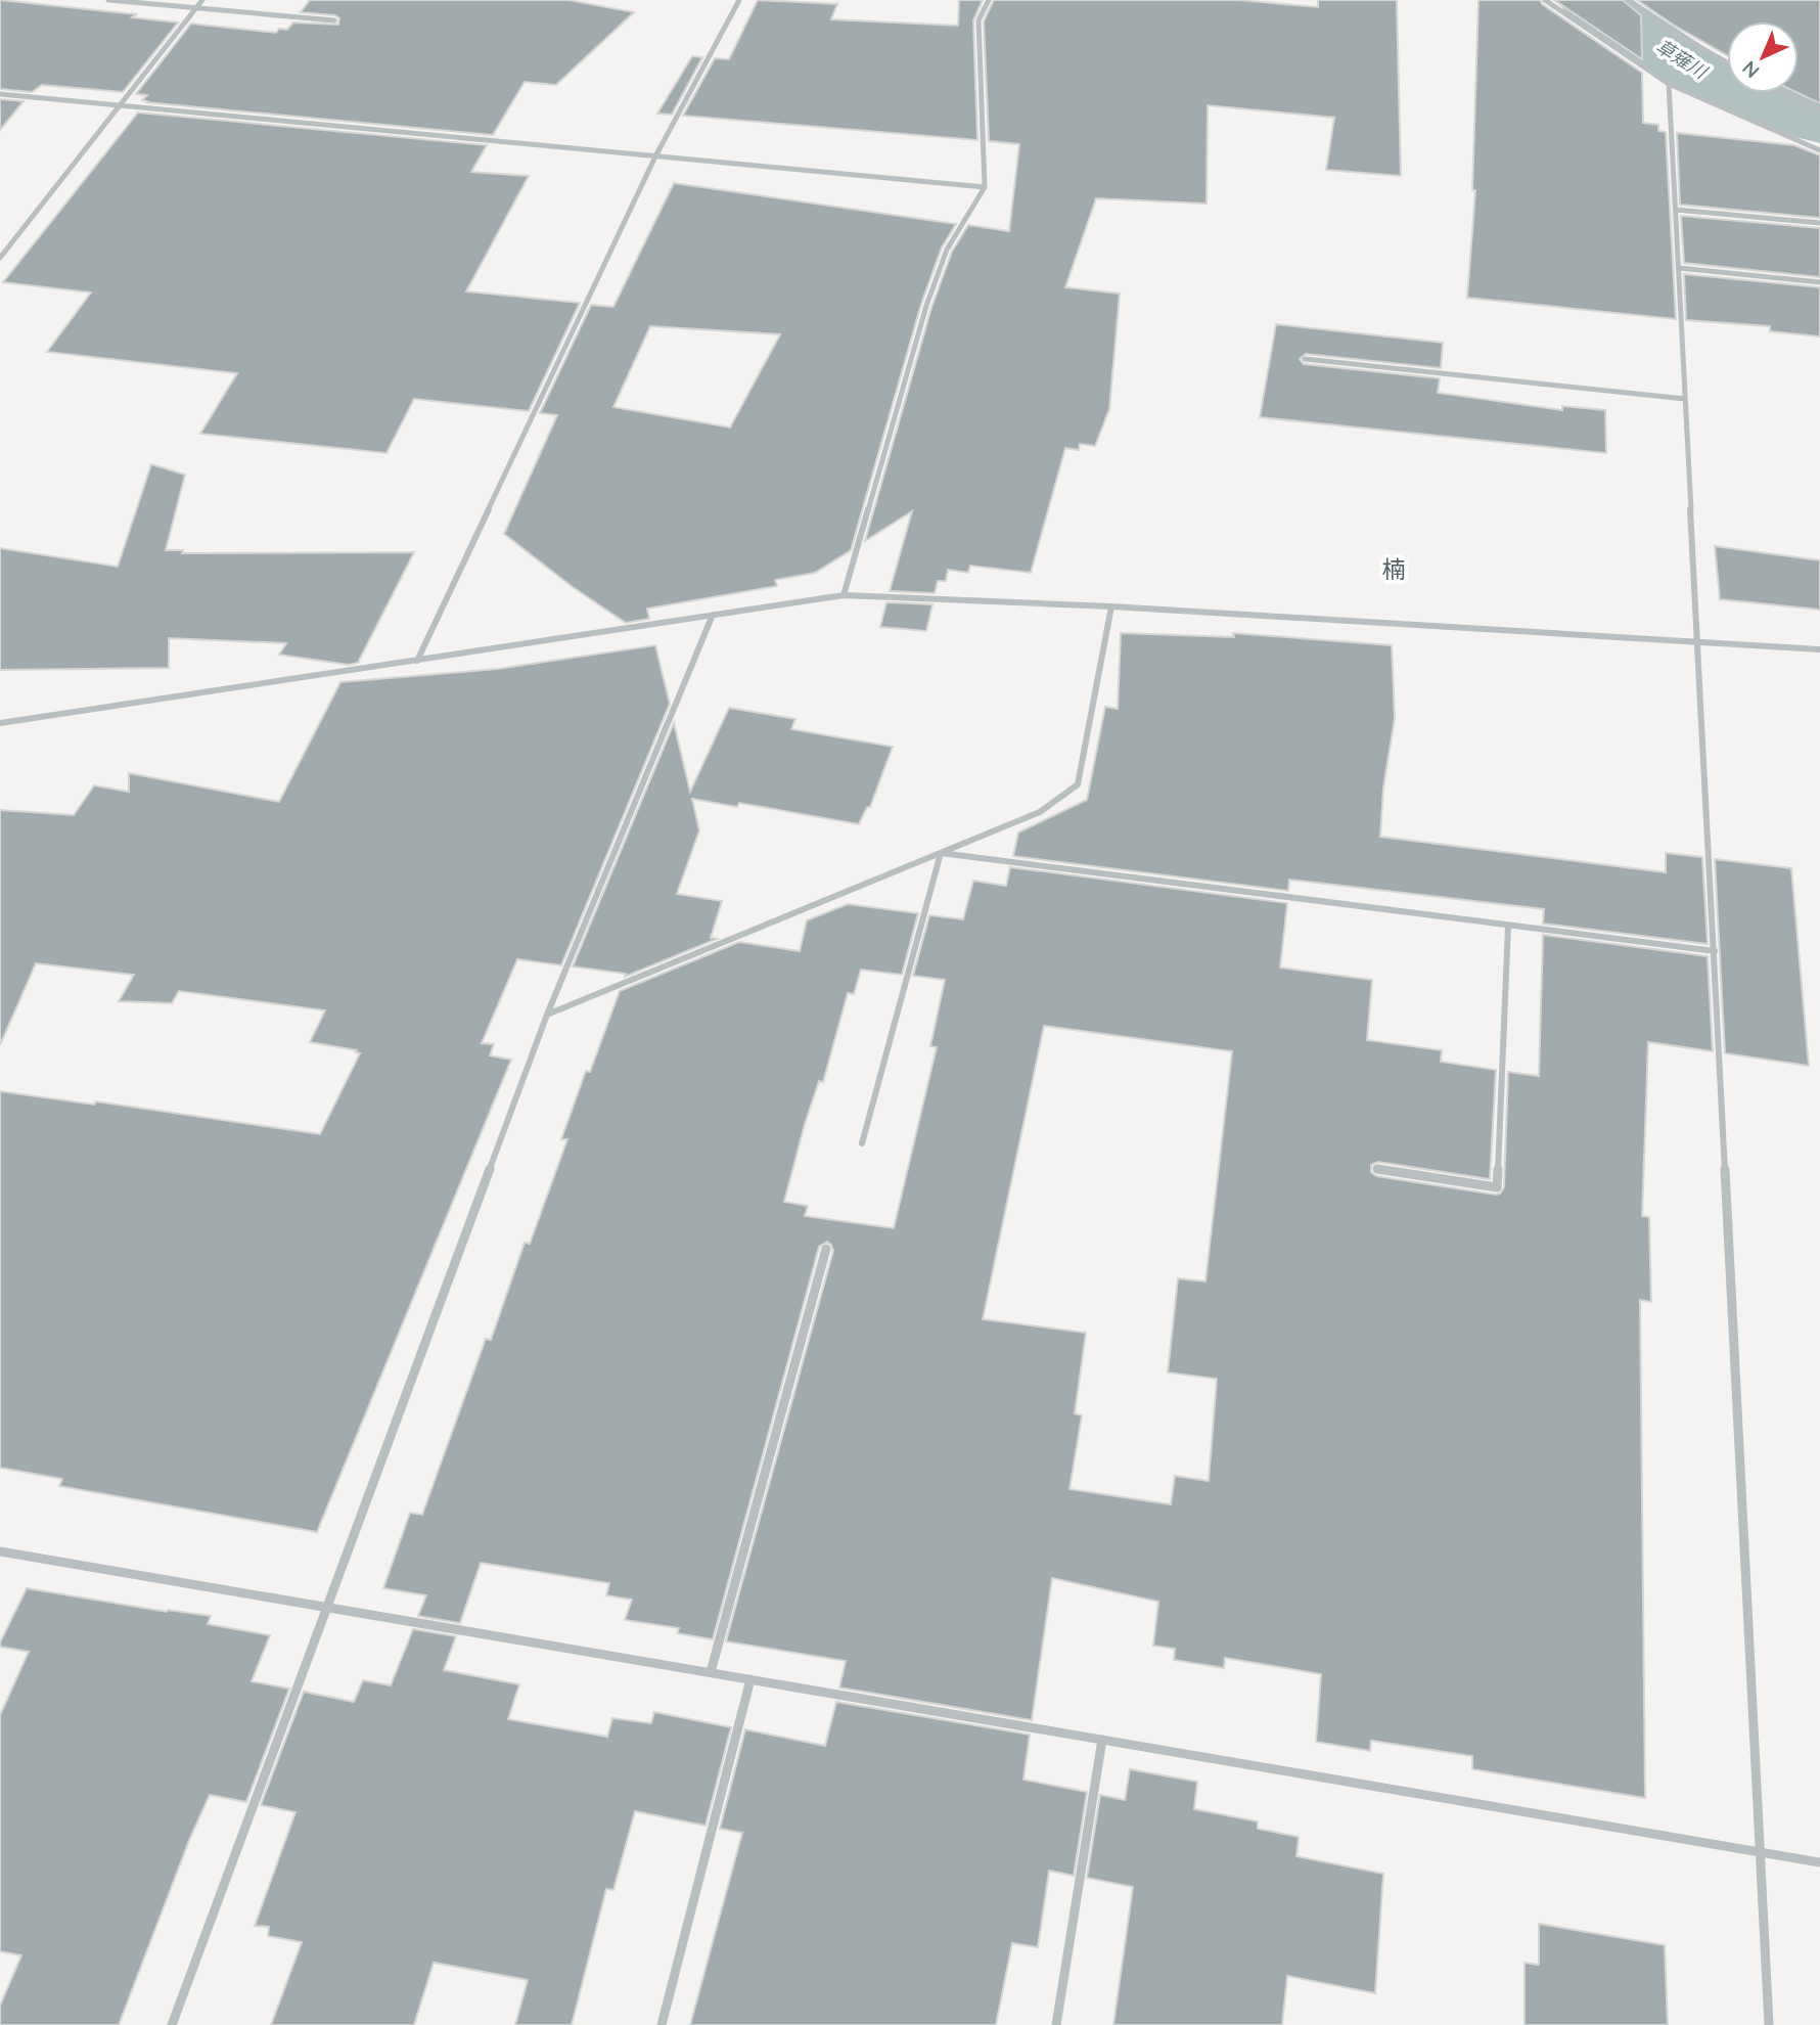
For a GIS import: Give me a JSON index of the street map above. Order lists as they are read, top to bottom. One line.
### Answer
{"districts":["楠"],"water":["草薙川"],"north":"bottom left"}
